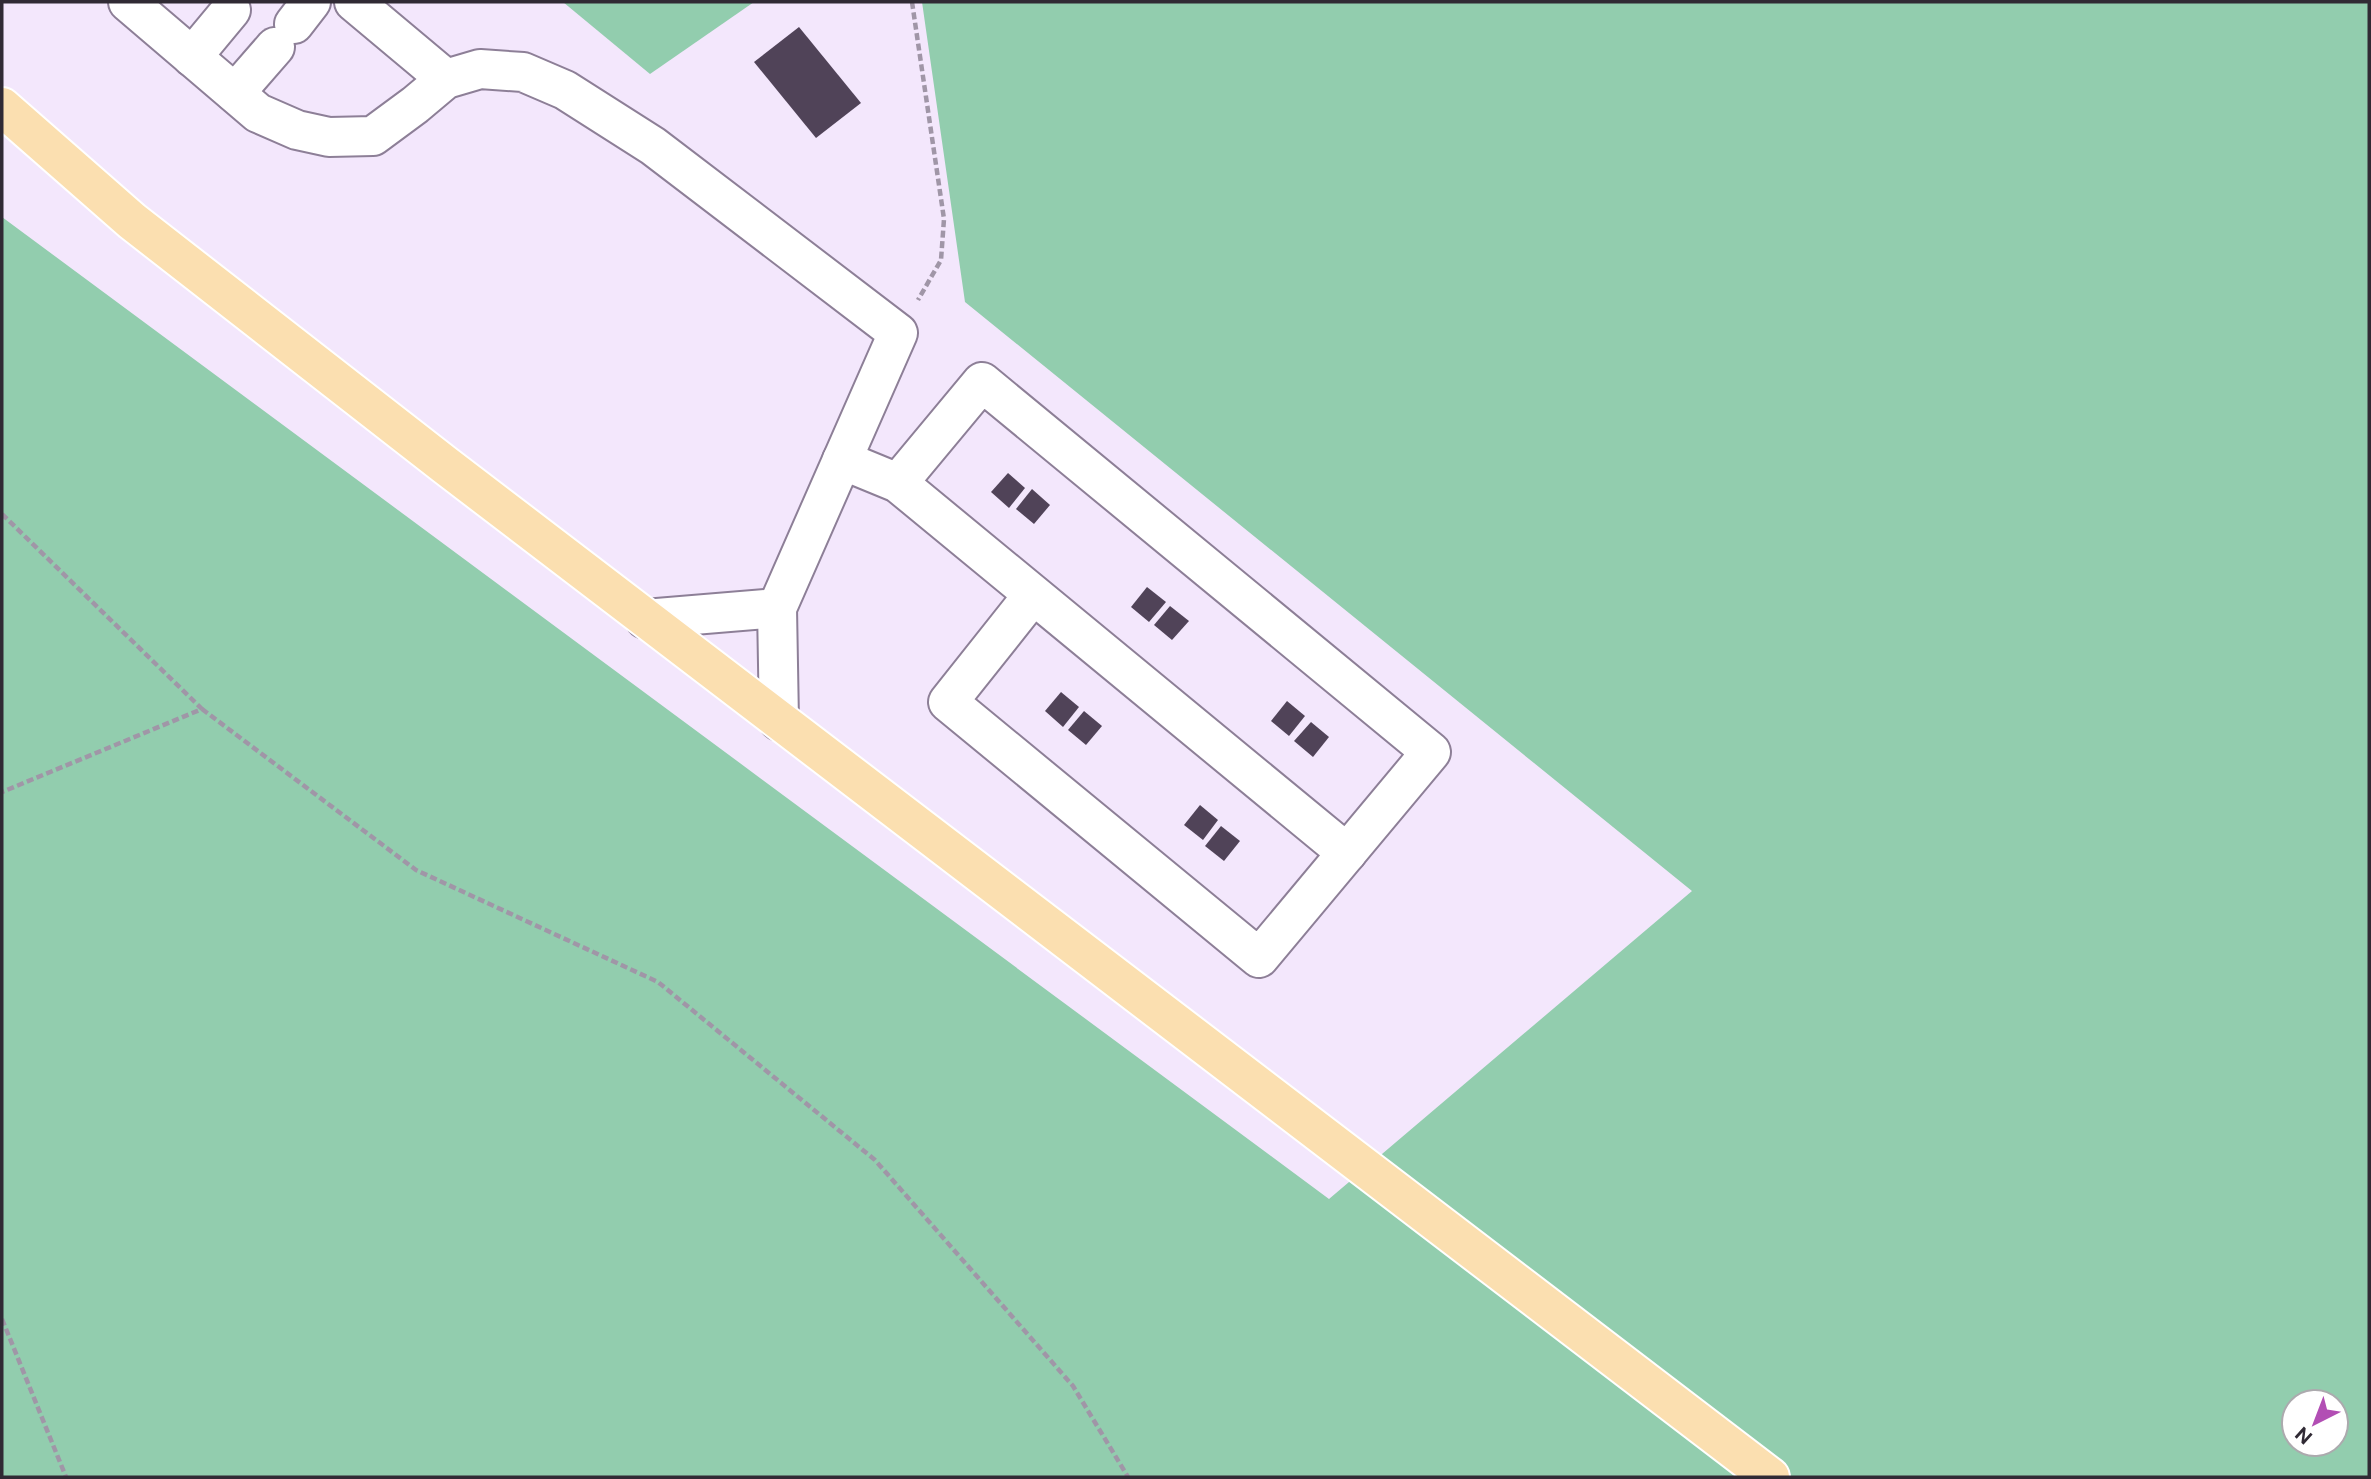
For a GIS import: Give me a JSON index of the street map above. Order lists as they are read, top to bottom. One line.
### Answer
{"north":"bottom left"}
